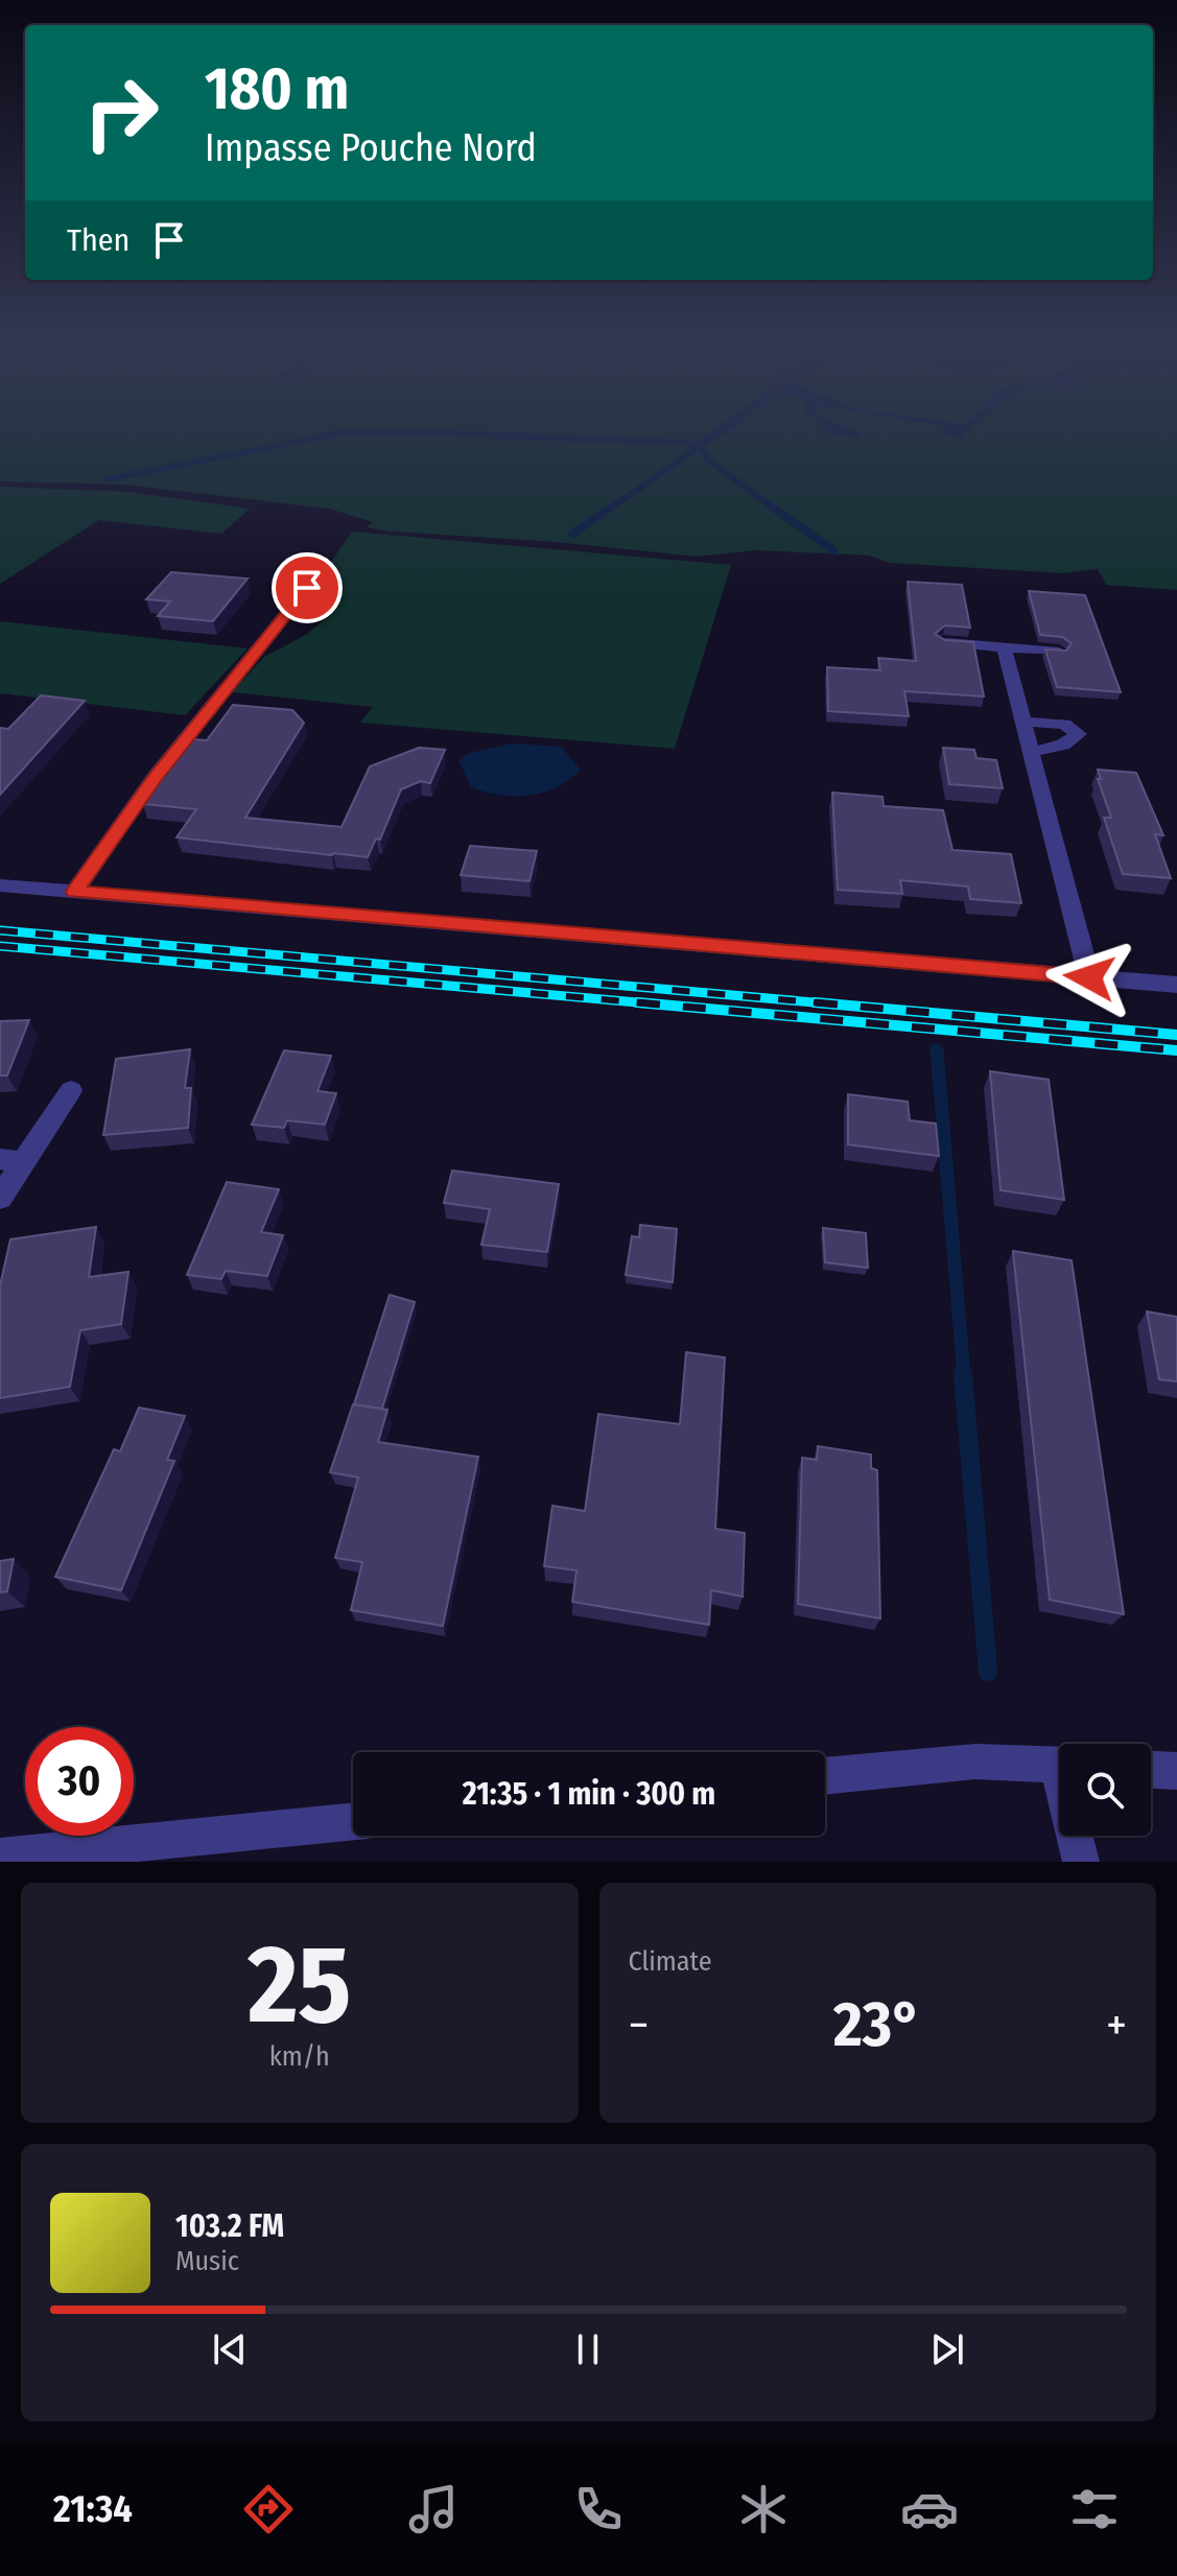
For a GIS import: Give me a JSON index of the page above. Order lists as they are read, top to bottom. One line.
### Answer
{"page":{"turn":["180 m","Impasse Pouche Nord"],"then":"Then","limit":"30","trip":"21:35 · 1 min · 300 m","tile":[["25","km/h"],"Climate"],"heat":["−","23°","+"],"song":["103.2 FM","Music"],"tabs":"21:34"}}
